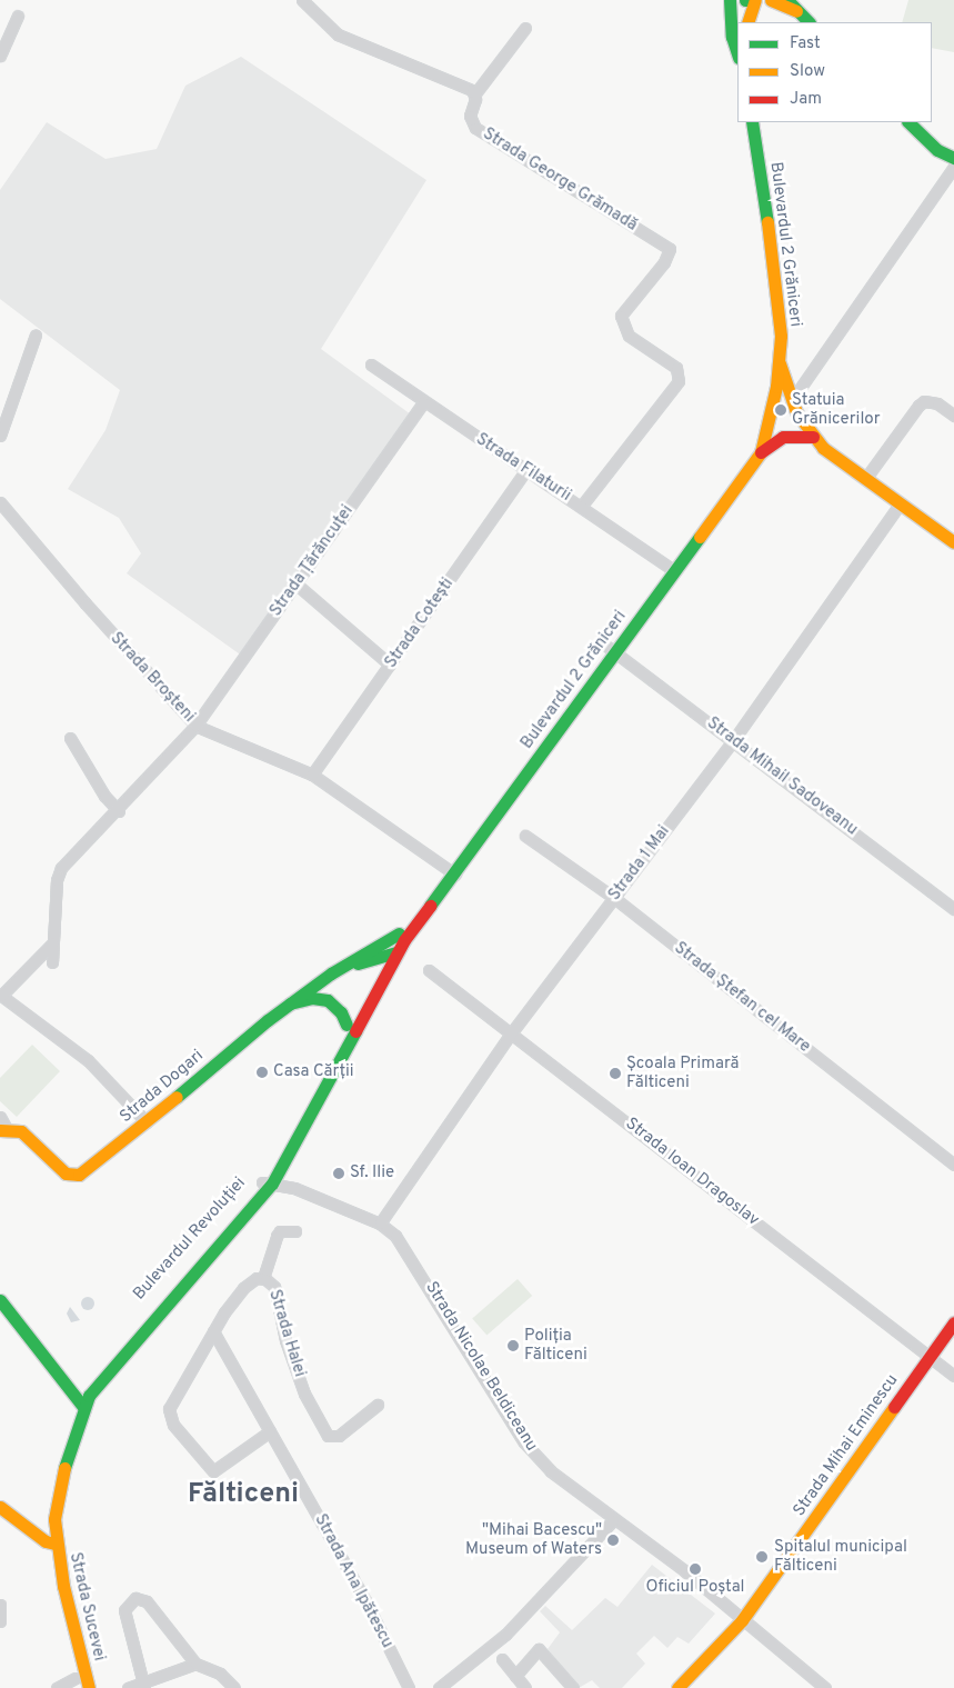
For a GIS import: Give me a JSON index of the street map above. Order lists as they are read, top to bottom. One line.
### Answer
{"streets":{"main road":["Bulevardul 2 Grăniceri","Strada Dogari","Bulevardul Revoluției","Strada Mihai Eminescu","Strada Sucevei"],"street":["Strada George Grămadă","Strada Filaturii","Strada Țărăncuței","Strada Cotești","Strada Broșteni","Strada Mihail Sadoveanu","Strada 1 Mai","Strada Ștefan cel Mare","Strada Ioan Dragoslav","Strada Halei","Strada Nicolae Beldiceanu","Strada Ana Ipătescu"]},"crossings":[["Strada George Grămadă","Strada Filaturii"],["Bulevardul 2 Grăniceri","Strada Filaturii"],["Bulevardul 2 Grăniceri","Strada Broșteni"],["Bulevardul 2 Grăniceri","Strada Mihail Sadoveanu"],["Bulevardul 2 Grăniceri","Strada Dogari"],["Bulevardul 2 Grăniceri","Bulevardul Revoluției"],["Strada Filaturii","Strada Țărăncuței"],["Strada Filaturii","Strada Cotești"],["Strada Țărăncuței","Strada Broșteni"],["Strada Cotești","Strada Broșteni"],["Strada Mihail Sadoveanu","Strada 1 Mai"],["Strada 1 Mai","Strada Ștefan cel Mare"],["Strada 1 Mai","Strada Ioan Dragoslav"],["Strada 1 Mai","Strada Nicolae Beldiceanu"],["Strada Dogari","Bulevardul Revoluției"],["Strada Ioan Dragoslav","Strada Mihai Eminescu"],["Bulevardul Revoluției","Strada Nicolae Beldiceanu"],["Bulevardul Revoluției","Strada Sucevei"],["Strada Halei","Strada Ana Ipătescu"],["Strada Nicolae Beldiceanu","Strada Mihai Eminescu"]],"districts":["Fălticeni"],"places":["Statuia Grănicerilor","Casa Cărții","Școala Primară Fălticeni","Sf. Ilie","Poliția Fălticeni","\"Mihai Bacescu\" Museum of Waters","Spitalul municipal Fălticeni","Oficiul Poștal"],"legend":["Fast","Slow","Jam"]}
